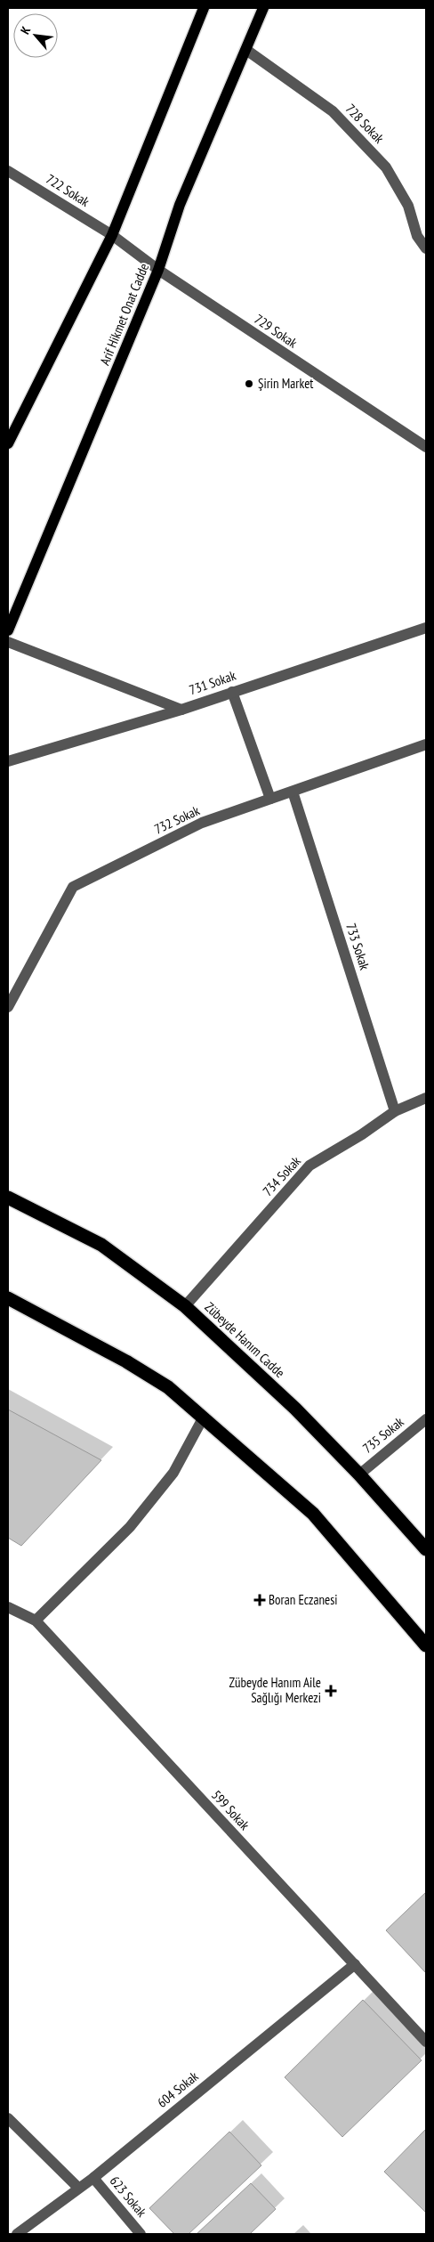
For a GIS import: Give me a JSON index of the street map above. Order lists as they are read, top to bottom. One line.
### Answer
{"streets":{"highway":["Zübeyde Hanım Cadde"],"main road":["Arif Hikmet Onat Cadde"],"street":["728 Sokak","722 Sokak","729 Sokak","731 Sokak","732 Sokak","733 Sokak","734 Sokak","735 Sokak","599 Sokak","604 Sokak","623 Sokak"]},"crossings":[["728 Sokak","Arif Hikmet Onat Cadde"],["722 Sokak","729 Sokak"],["Arif Hikmet Onat Cadde","729 Sokak"],["732 Sokak","733 Sokak"],["733 Sokak","734 Sokak"],["734 Sokak","Zübeyde Hanım Cadde"],["Zübeyde Hanım Cadde","735 Sokak"],["599 Sokak","604 Sokak"],["604 Sokak","623 Sokak"]],"places":{"other":["Şirin Market"],"health":["Boran Eczanesi","Zübeyde Hanım Aile Sağlığı Merkezi"]},"north":"top left"}
